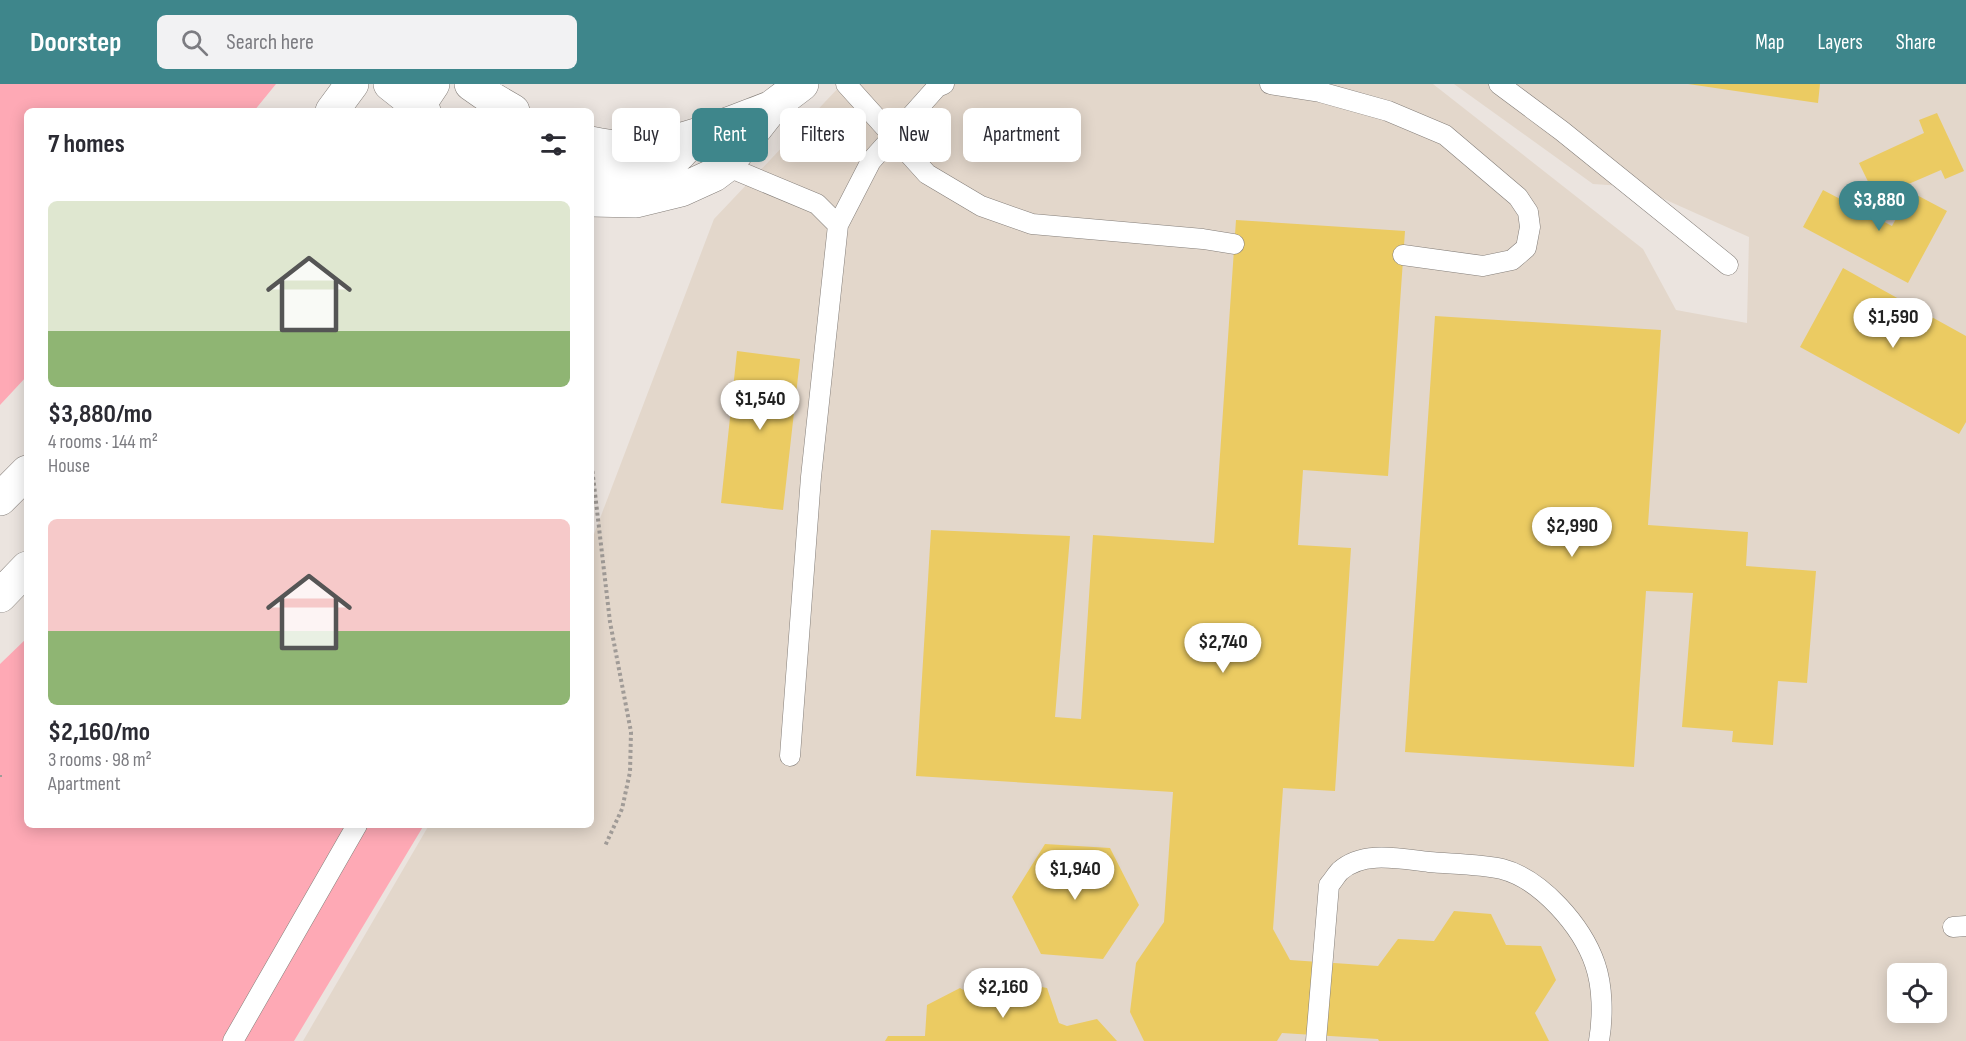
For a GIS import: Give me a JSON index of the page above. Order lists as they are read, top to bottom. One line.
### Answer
{"page":{"header":"Doorstep","search":"Search here","nav":["Map","Layers","Share"],"chip":["Buy","Rent","Filters","New","Apartment"],"heading":"7 homes","list":[{"name":"$3,880/mo","note":"4 rooms · 144 m² · House"},{"name":"$2,160/mo","note":"3 rooms · 98 m² · Apartment"}],"price":["$3,880","$1,590","$1,540","$2,990","$2,740","$1,940","$2,160"]}}
